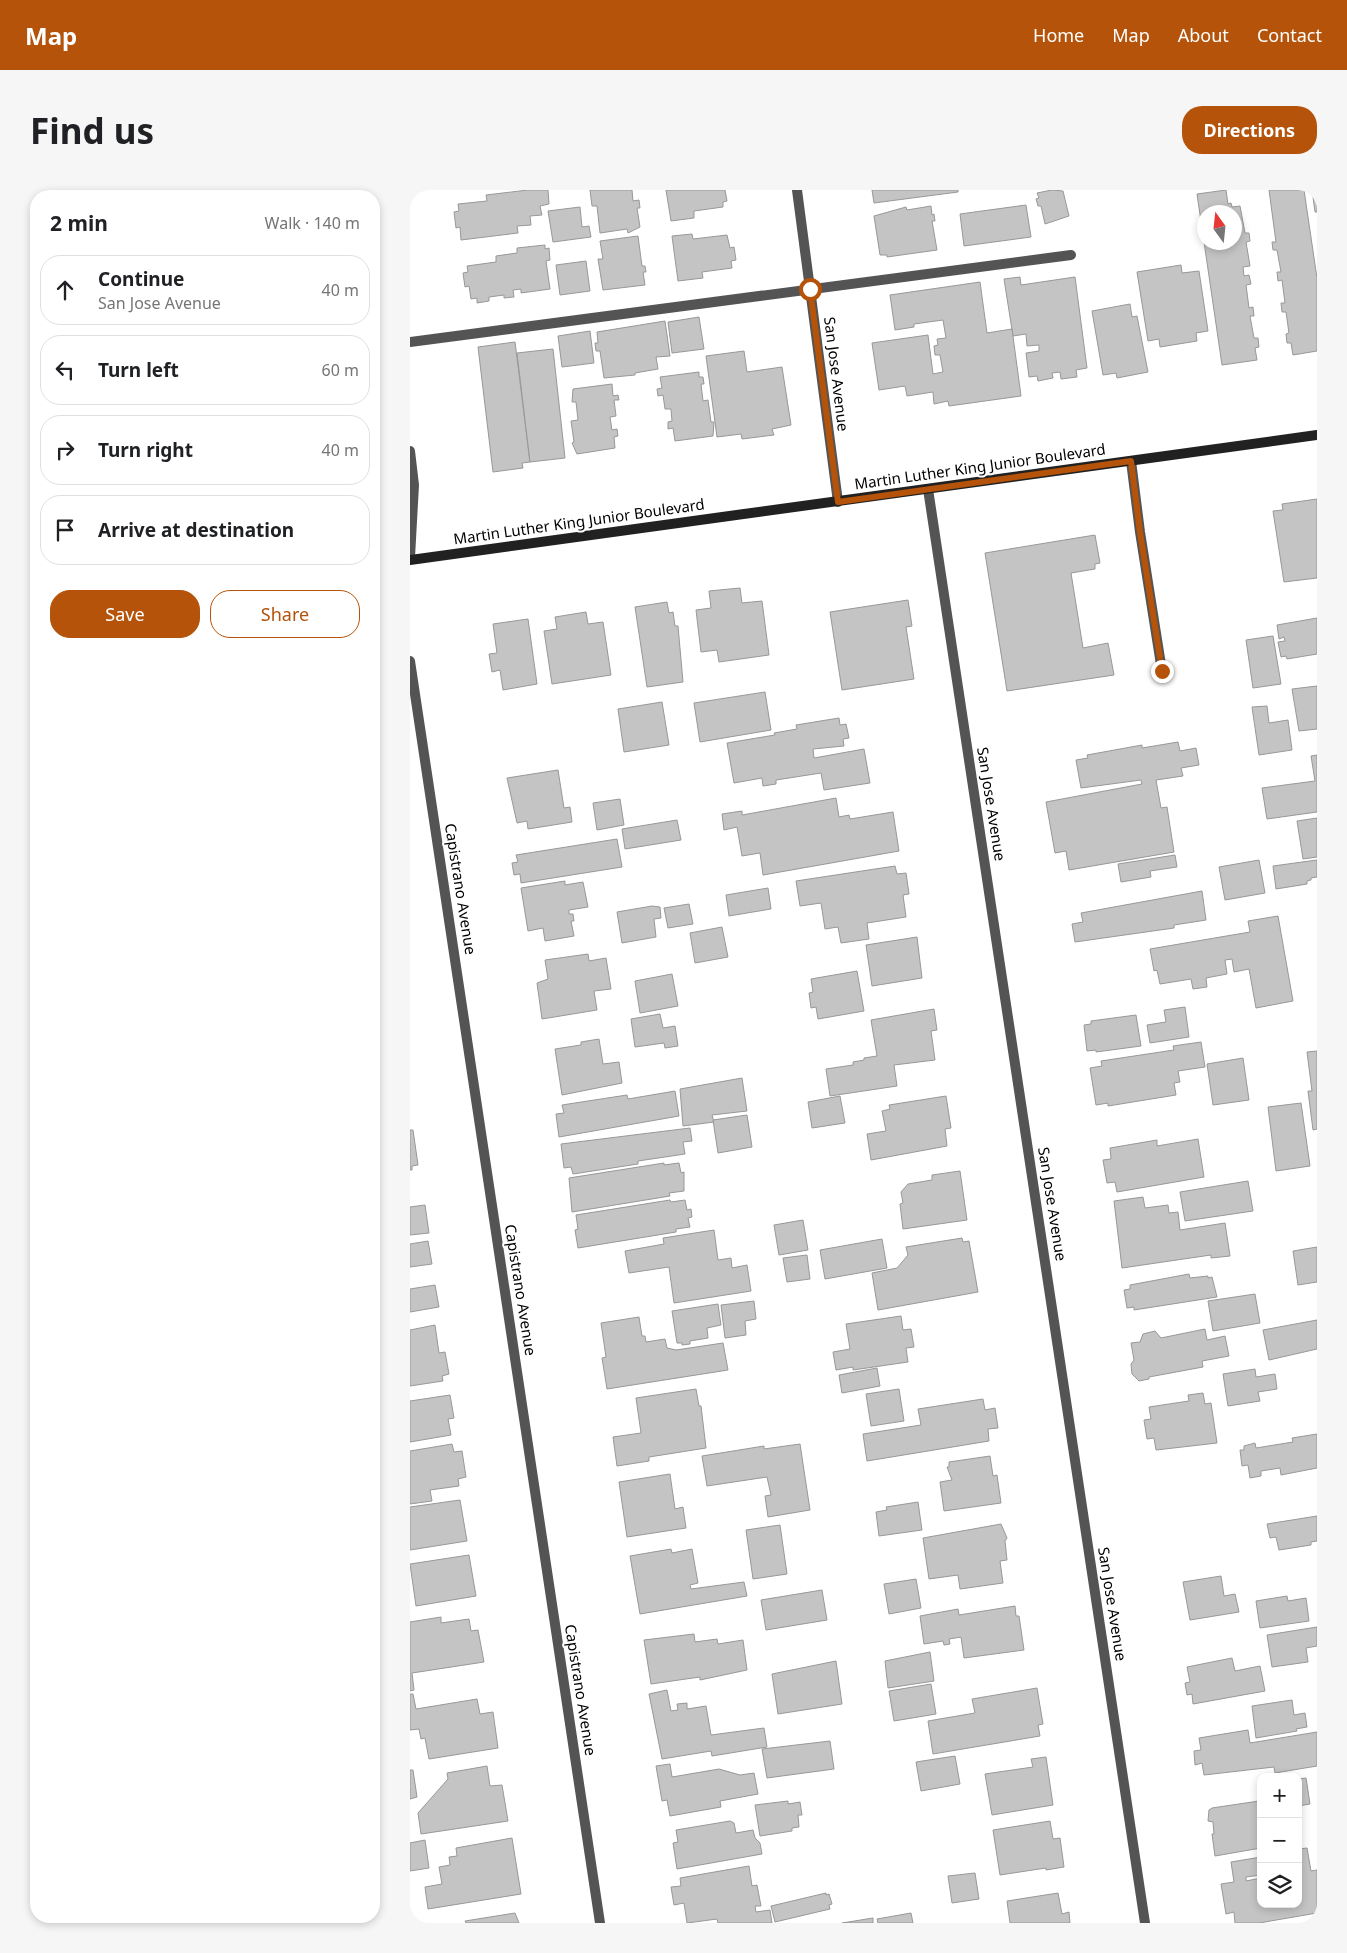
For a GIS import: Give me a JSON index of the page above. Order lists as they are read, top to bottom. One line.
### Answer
{"streets":{"main road":["Martin Luther King Junior Boulevard"],"street":["San Jose Avenue","Capistrano Avenue"]},"crossings":[["San Jose Avenue","Martin Luther King Junior Boulevard"]],"north":"top","page":{"header":"Map","nav":["Home","Map","About","Contact"],"buttons":["Directions",["Save","Share"]],"title":"Find us","heading":["2 min","Walk · 140 m"],"list":[["Continue","San Jose Avenue","40 m"],["Turn left","60 m"],["Turn right","40 m"],"Arrive at destination"],"map_buttons":["+","−"]}}
